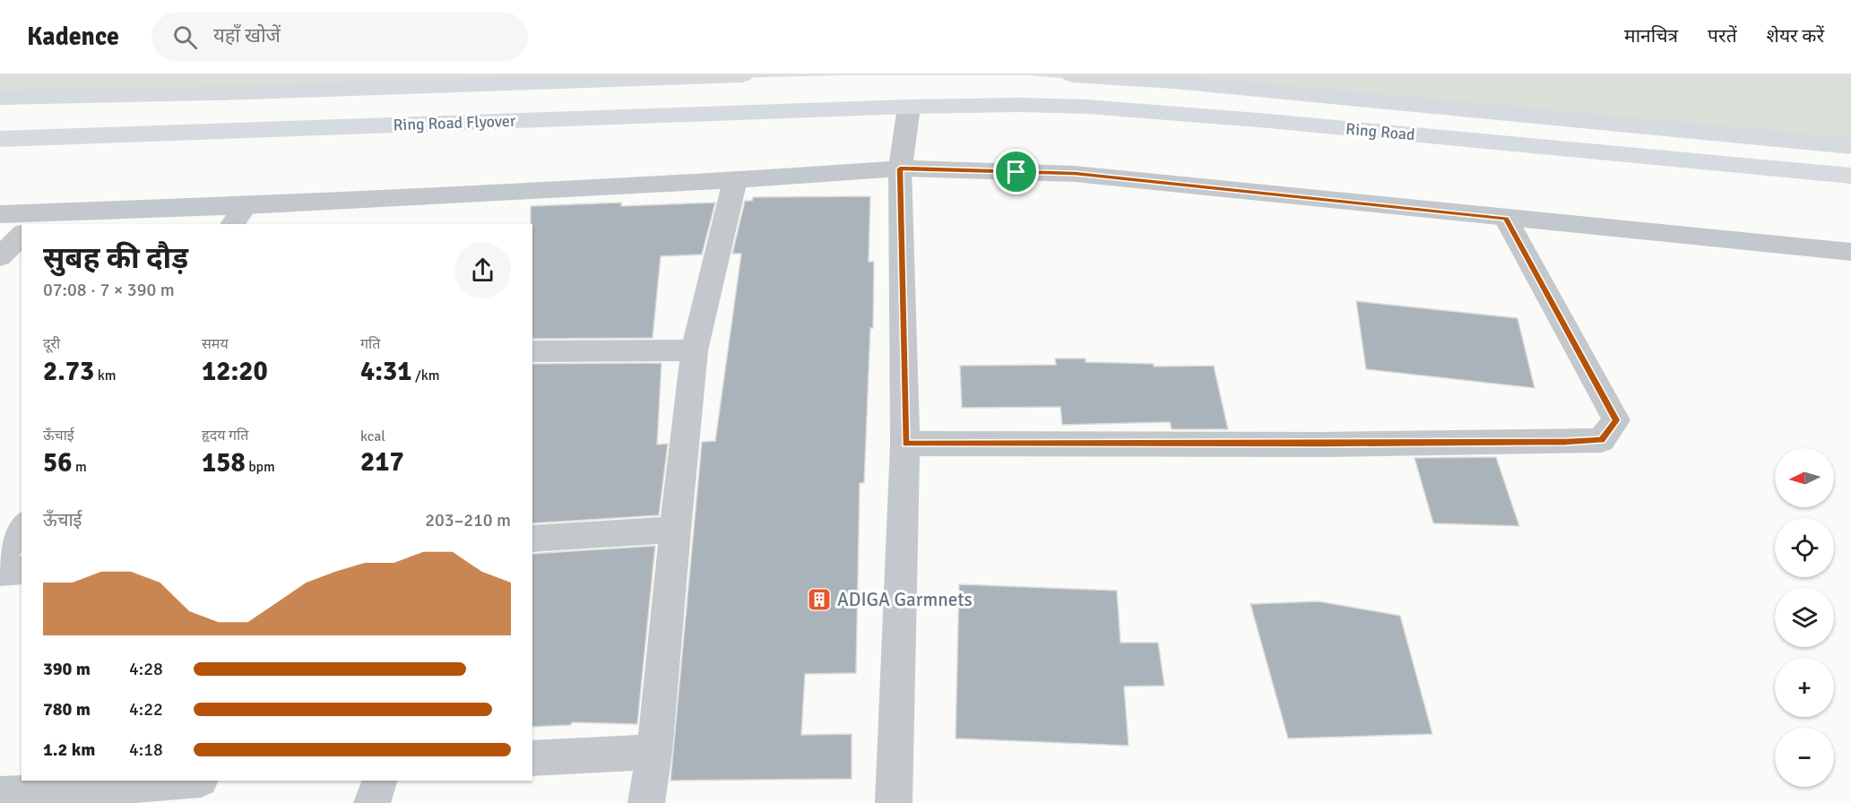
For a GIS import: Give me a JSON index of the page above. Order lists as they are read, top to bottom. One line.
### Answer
{"streets":{"main road":["Ring Road Flyover","Ring Road"]},"crossings":[["Ring Road Flyover","Ring Road"]],"places":{"building":["ADIGA Garmnets"]},"north":"left","page":{"header":"Kadence","search":"यहाँ खोजें","nav":["मानचित्र","परतें","शेयर करें"],"heading":["सुबह की दौड़","07:08 · 7 × 390 m"],"stats":[["दूरी","2.73 km"],["समय","12:20"],["गति","4:31 /km"],["ऊँचाई","56 m"],["हृदय गति","158 bpm"],["kcal","217"]],"map_buttons":["+","−"],"chart":["ऊँचाई","203–210 m"],"list":[{"name":"390 m","note":"4:28"},{"name":"780 m","note":"4:22"},{"name":"1.2 km","note":"4:18"}]}}
